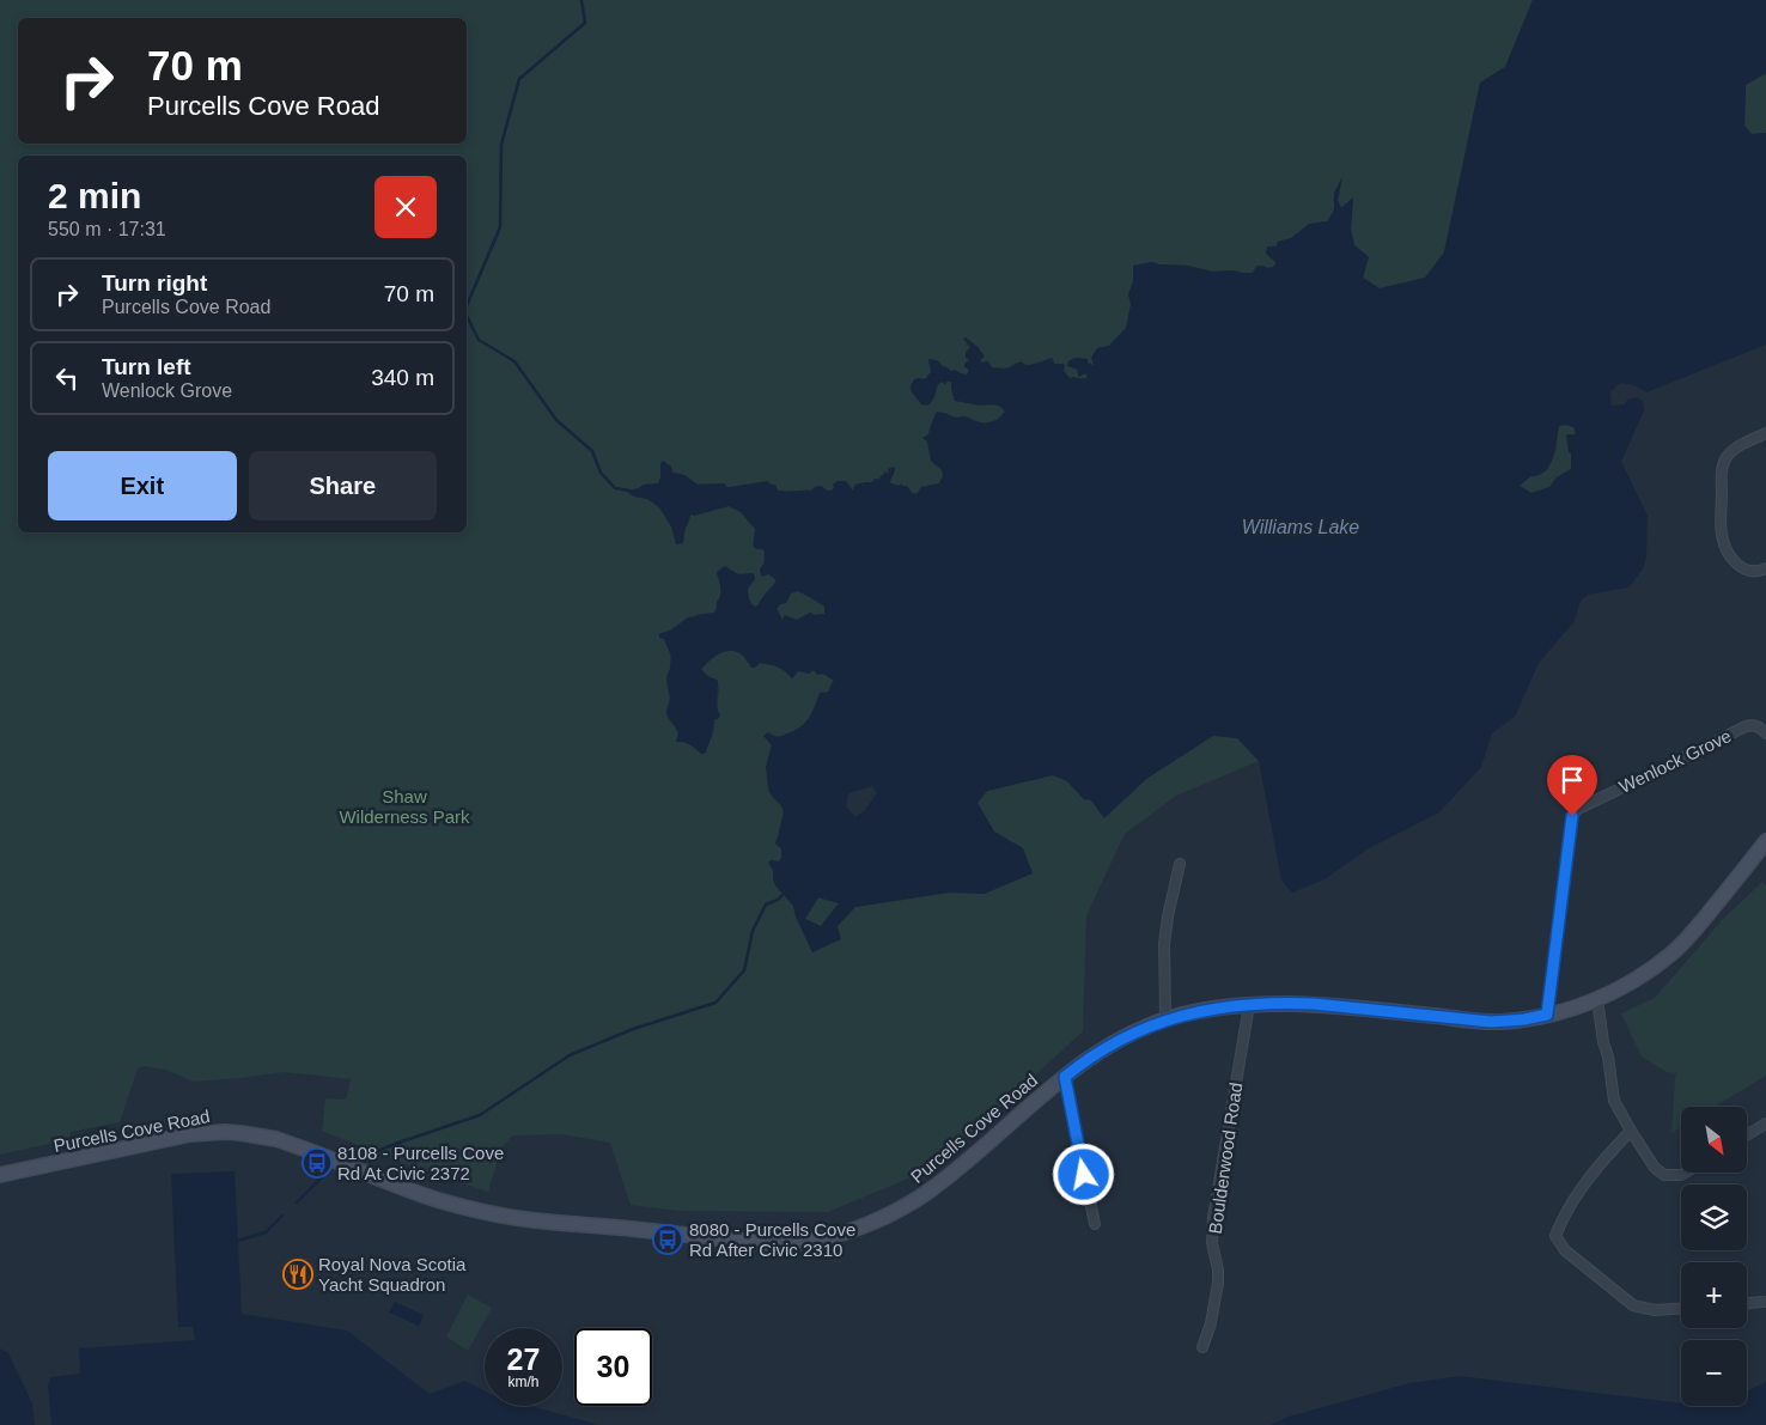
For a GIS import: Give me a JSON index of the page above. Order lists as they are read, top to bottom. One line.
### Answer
{"streets":{"main road":["Purcells Cove Road"],"street":["Wenlock Grove","Boulderwood Road"]},"crossings":[["Wenlock Grove","Purcells Cove Road"],["Purcells Cove Road","Boulderwood Road"]],"water":["Williams Lake"],"parks":["Shaw Wilderness Park"],"places":{"bus stop":["8108 - Purcells Cove Rd At Civic 2372","8080 - Purcells Cove Rd After Civic 2310"],"restaurant":["Royal Nova Scotia Yacht Squadron"]},"north":"bottom right","page":{"turn":["70 m","Purcells Cove Road"],"heading":["2 min","550 m · 17:31"],"list":[{"name":"Turn right","note":"Purcells Cove Road","value":"70 m"},{"name":"Turn left","note":"Wenlock Grove","value":"340 m"}],"buttons":["Exit","Share"],"map_buttons":["+","−"],"speed":"27 km/h","limit":"30"}}
